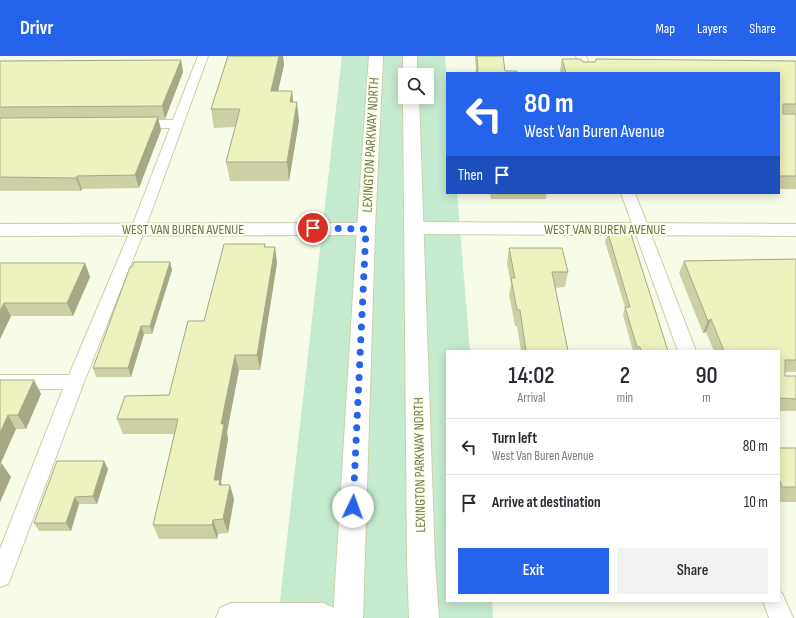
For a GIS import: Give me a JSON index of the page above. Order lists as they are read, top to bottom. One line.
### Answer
{"streets":{"main road":["LEXINGTON PARKWAY NORTH","WEST VAN BUREN AVENUE"]},"crossings":[["LEXINGTON PARKWAY NORTH","WEST VAN BUREN AVENUE"]],"page":{"header":"Drivr","nav":["Map","Layers","Share"],"turn":["80 m","West Van Buren Avenue"],"then":"Then","eta":["14:02","Arrival","2","min","90","m"],"list":[{"name":"Turn left","note":"West Van Buren Avenue","value":"80 m"},{"name":"Arrive at destination","value":"10 m"}],"buttons":["Exit","Share"]}}
